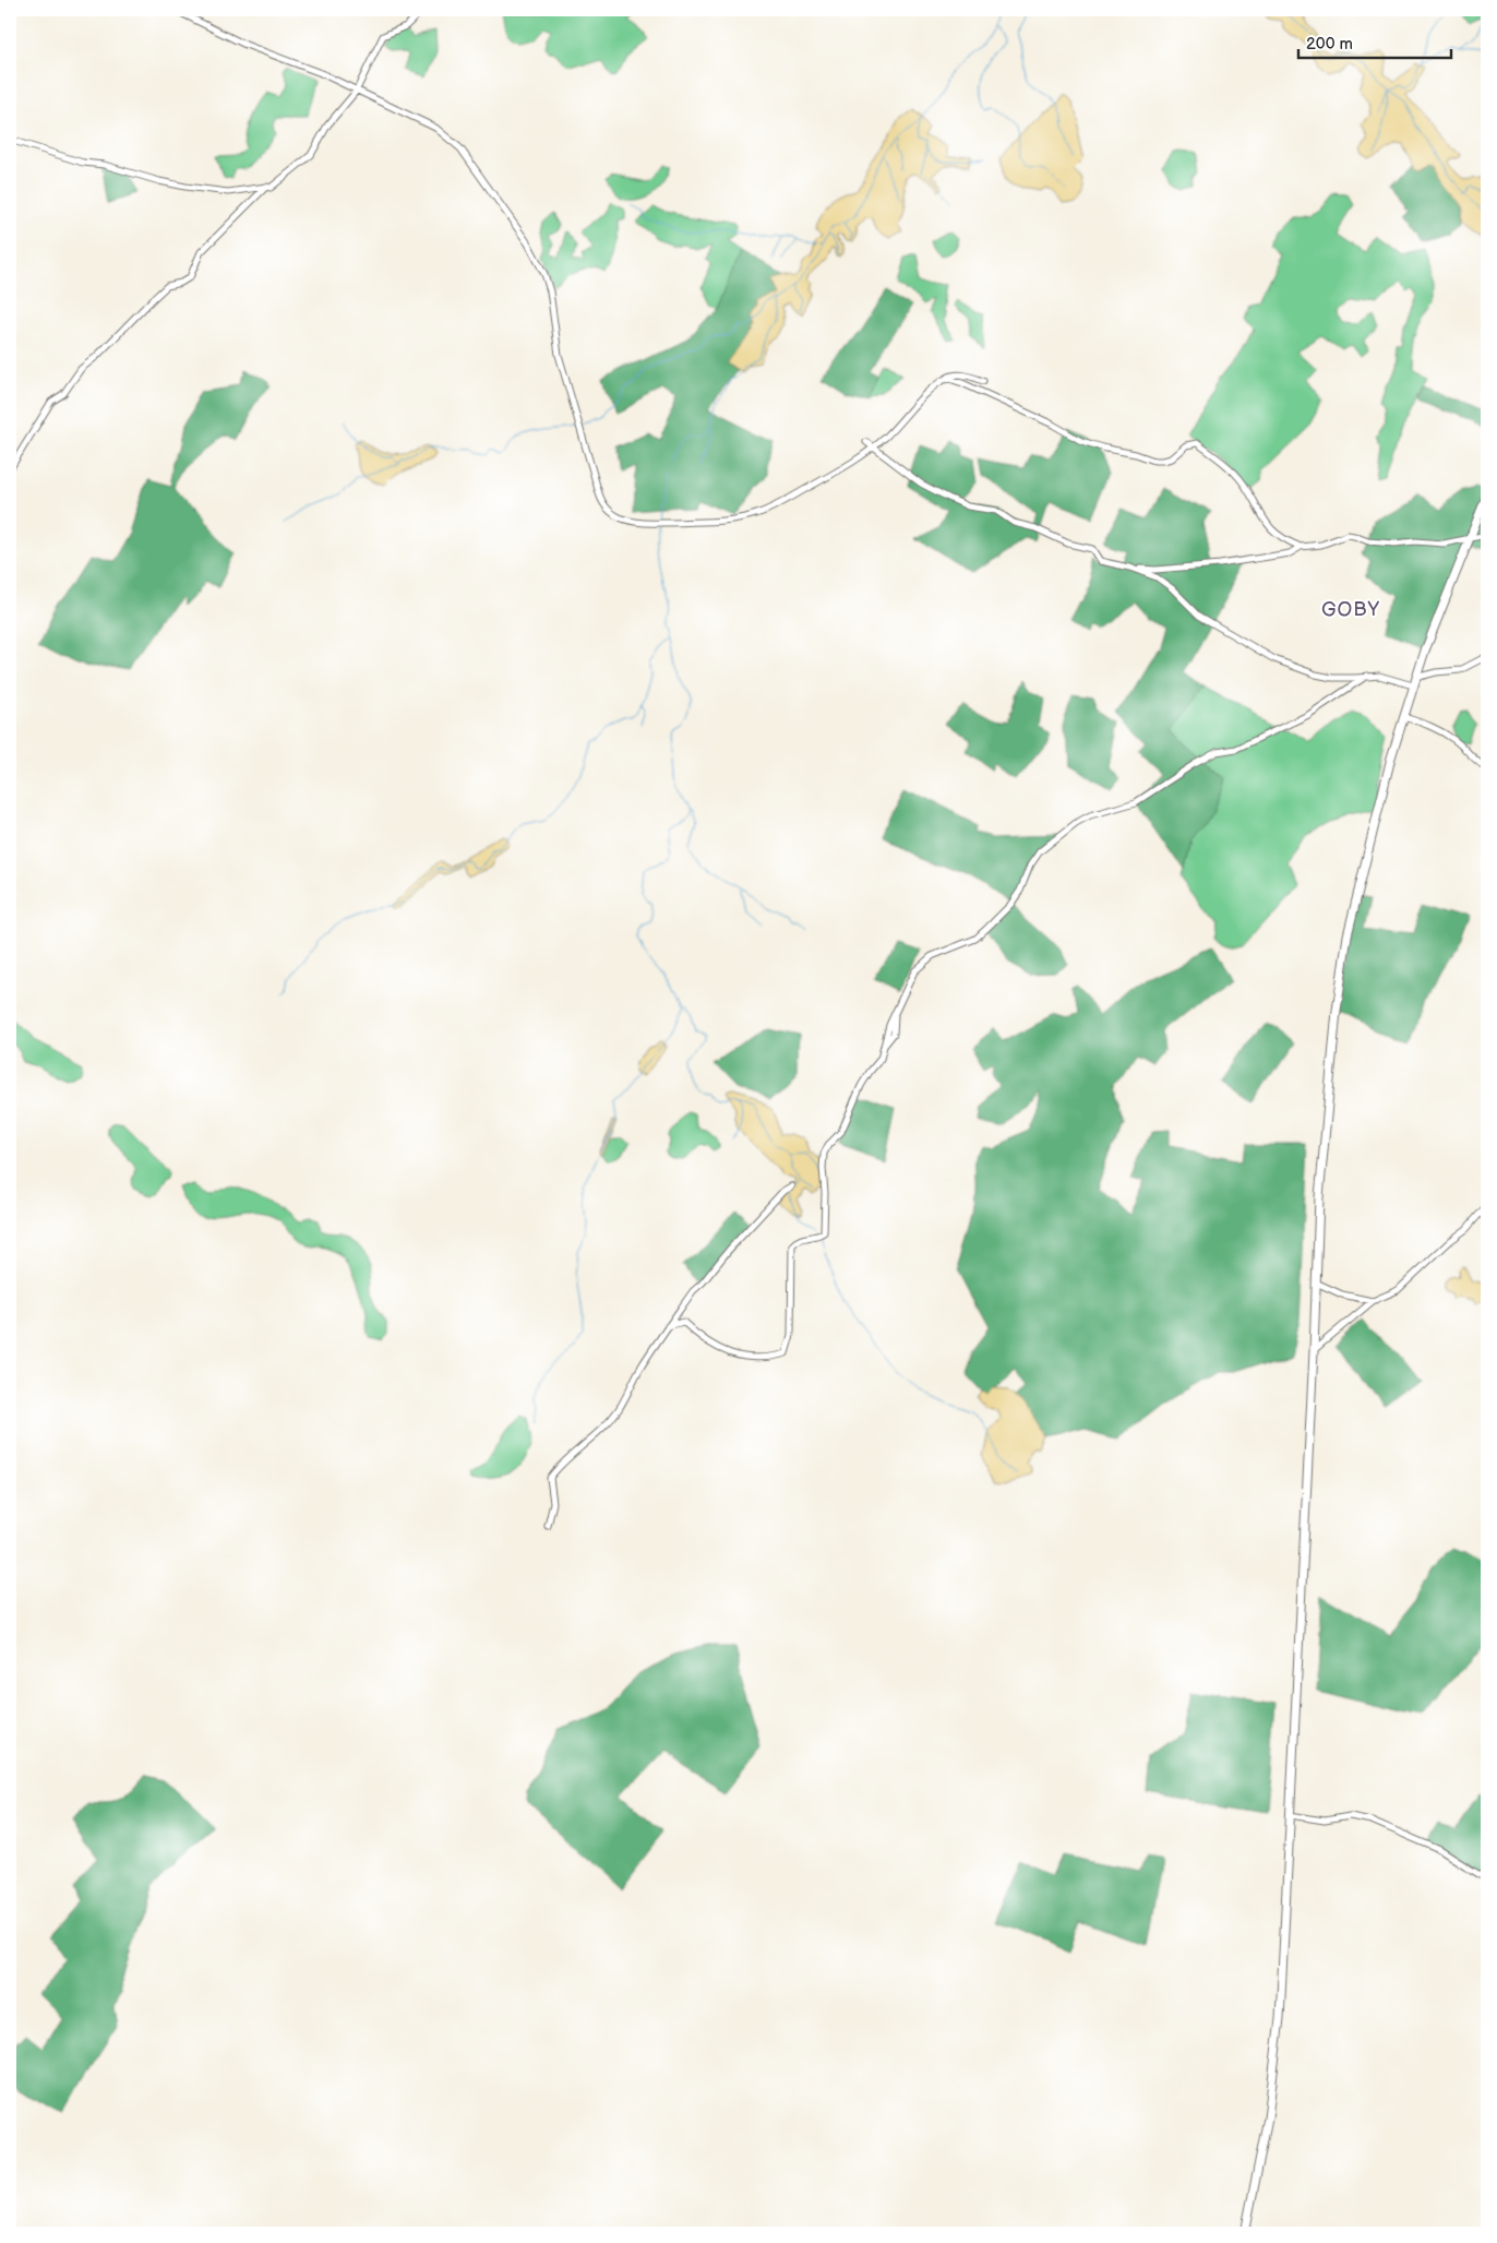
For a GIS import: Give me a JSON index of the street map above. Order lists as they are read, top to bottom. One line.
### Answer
{"districts":["GOBY"],"scale_bar":"200 m"}
